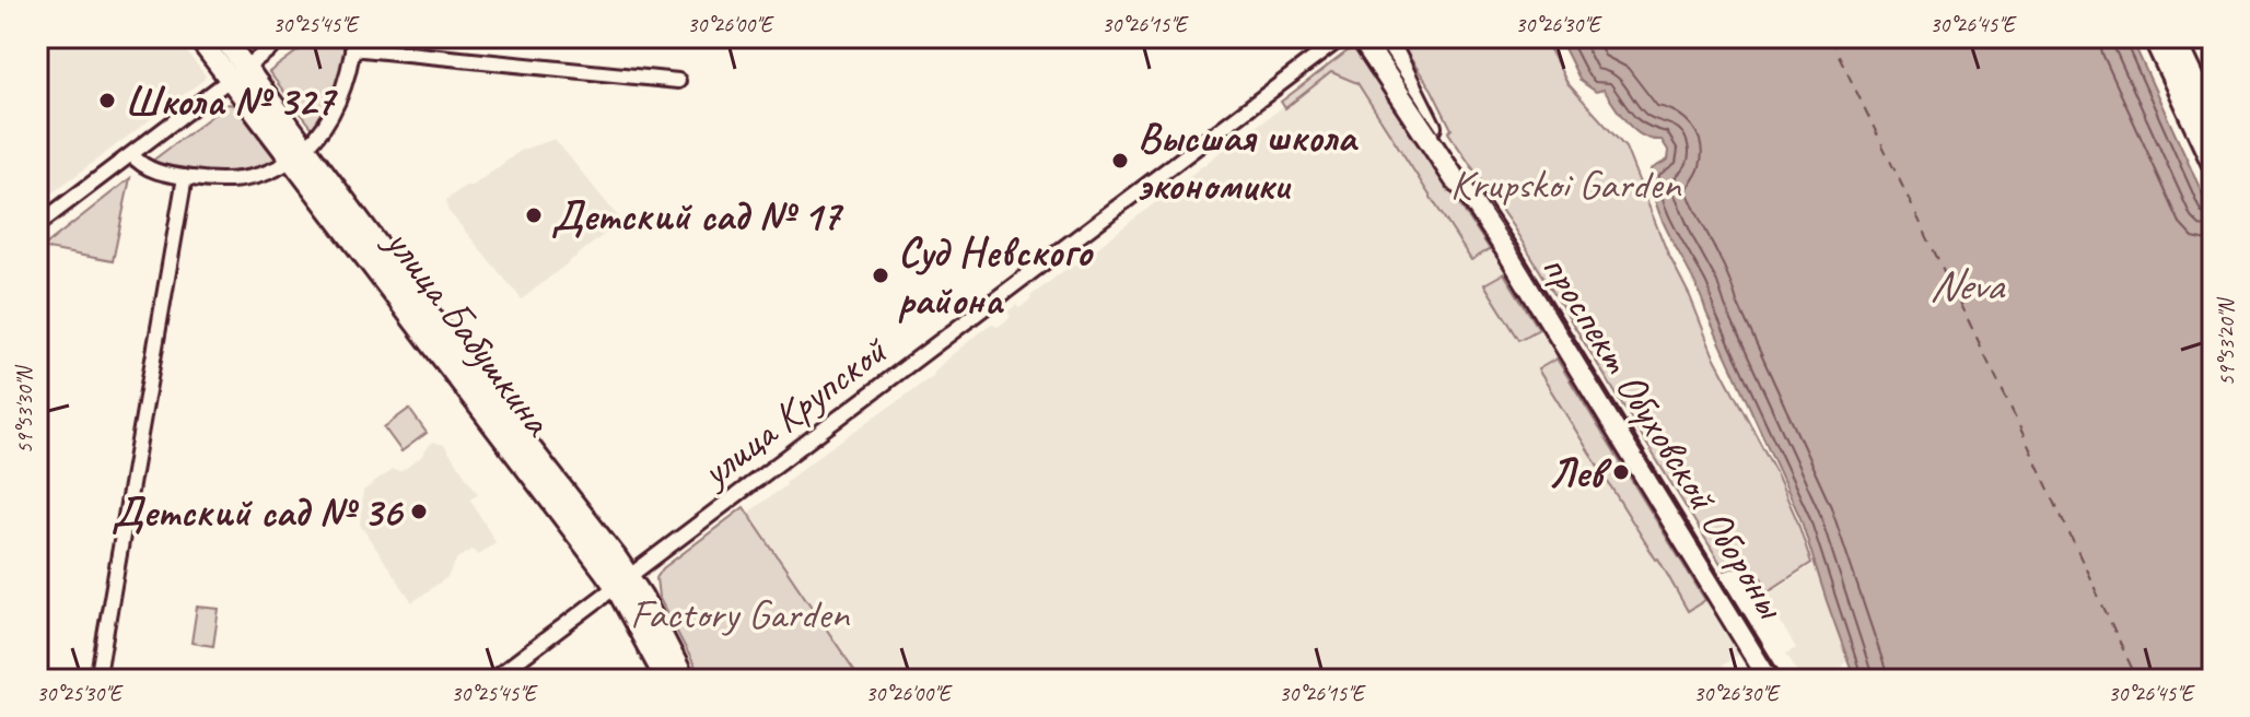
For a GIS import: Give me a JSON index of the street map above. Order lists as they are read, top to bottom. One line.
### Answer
{"streets":{"street":["улица Бабушкина","улица Крупской","проспект Обуховской Обороны"]},"crossings":[["улица Бабушкина","улица Крупской"]],"water":["Neva"],"parks":["Krupskoi Garden","Factory Garden"],"places":["Школа № 327","Высшая школа экономики","Детский сад № 17","Суд Невского района","Лев","Детский сад № 36"],"coordinates":["30°25'45\"E","30°26'00\"E","30°26'15\"E","30°26'30\"E","30°26'45\"E","59°53'20\"N","59°53'30\"N","30°25'30\"E"]}
